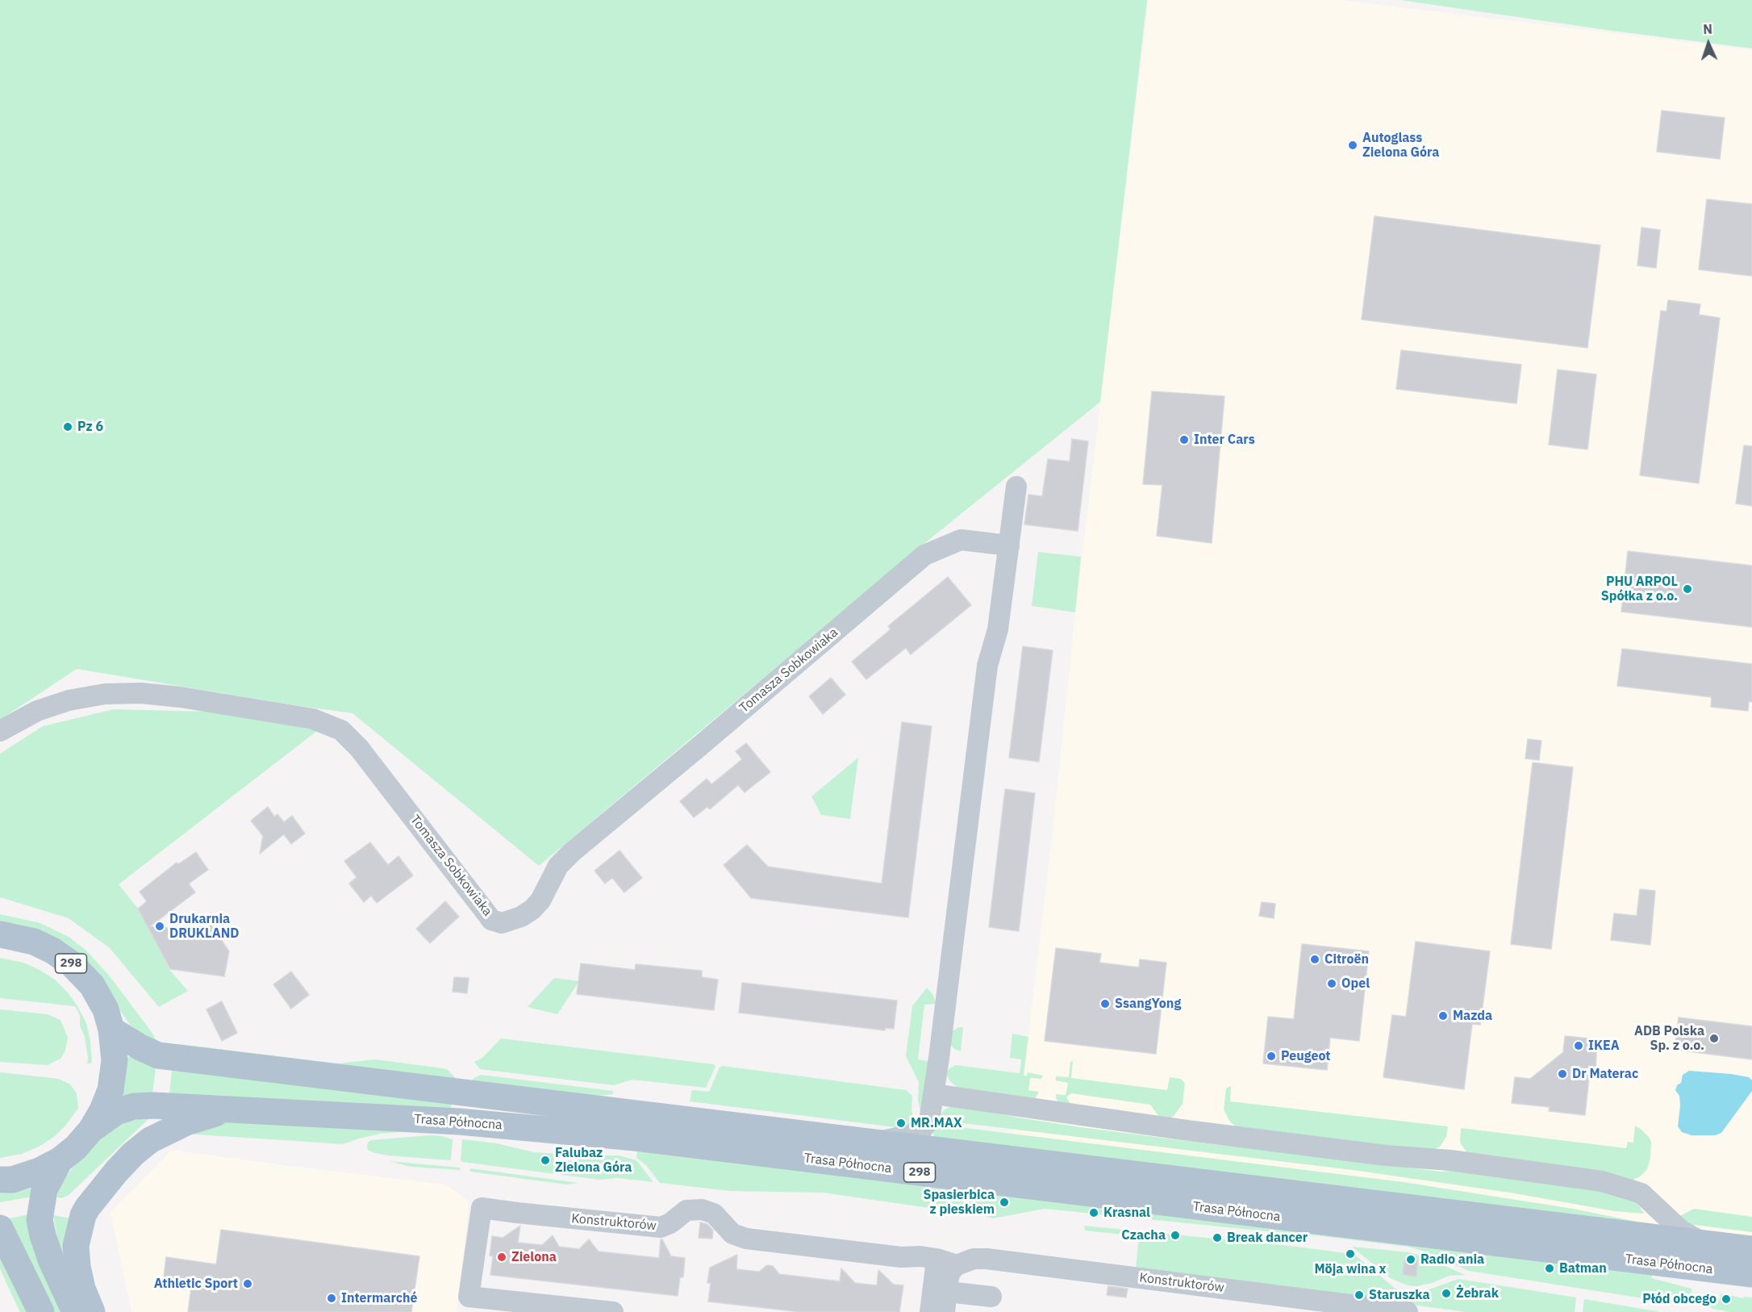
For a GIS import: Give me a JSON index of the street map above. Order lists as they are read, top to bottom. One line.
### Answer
{"streets":{"main road":["298","Trasa Północna"],"street":["Tomasza Sobkowiaka","Konstruktorów"]},"crossings":[["298","Trasa Północna"]],"places":["Autoglass Zielona Góra","Pz 6","Inter Cars","PHU ARPOL Spółka z o.o.","Drukarnia DRUKLAND","Citroën","Opel","SsangYong","Mazda","ADB Polska Sp. z o.o.","IKEA","Peugeot","Dr Materac","MR.MAX","Falubaz Zielona Góra","Spasierbica z pieskiem","Krasnal","Czacha","Break dancer","Möja wina x","Zielona","Radio ania","Batman","Athletic Sport","Żebrak","Staruszka","Intermarché","Płód obcego"],"north":"top"}
